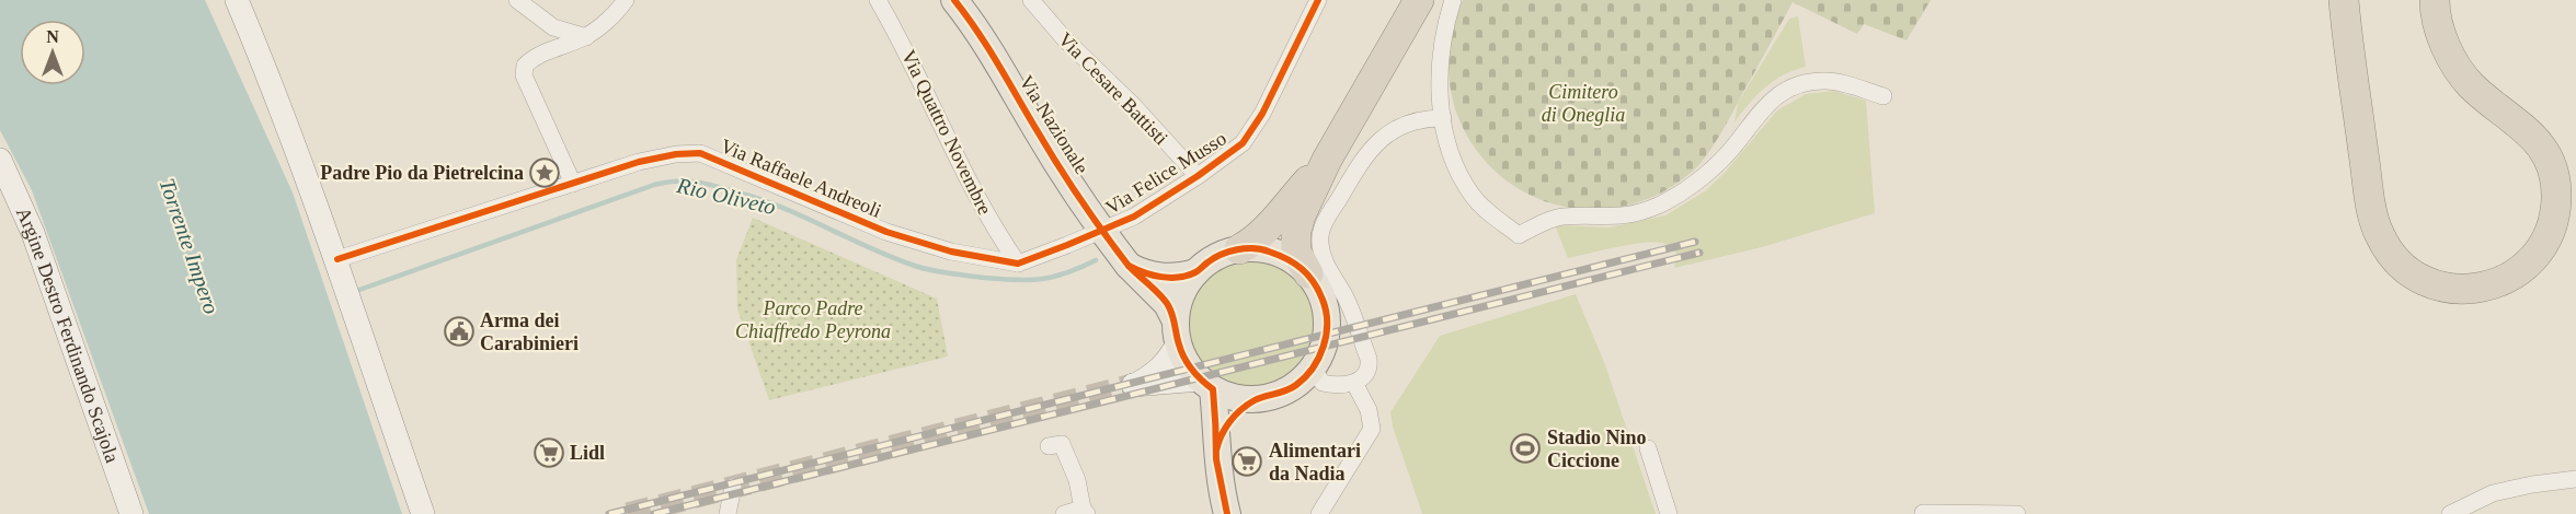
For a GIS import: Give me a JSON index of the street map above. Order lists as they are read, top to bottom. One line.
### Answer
{"streets":{"main road":["Via Nazionale","Argine Destro Ferdinando Scajola"],"street":["Via Cesare Battisti","Via Quattro Novembre","Via Felice Musso","Via Raffaele Andreoli"]},"crossings":[["Via Cesare Battisti","Via Felice Musso"],["Via Nazionale","Via Felice Musso"],["Via Quattro Novembre","Via Raffaele Andreoli"]],"water":["Rio Oliveto","Torrente Impero"],"parks":["Cimitero di Oneglia","Parco Padre Chiaffredo Peyrona"],"places":{"place":["Padre Pio da Pietrelcina"],"public building":["Arma dei Carabinieri"],"sports":["Stadio Nino Ciccione"],"supermarket":["Lidl","Alimentari da Nadia"]},"north":"top"}
